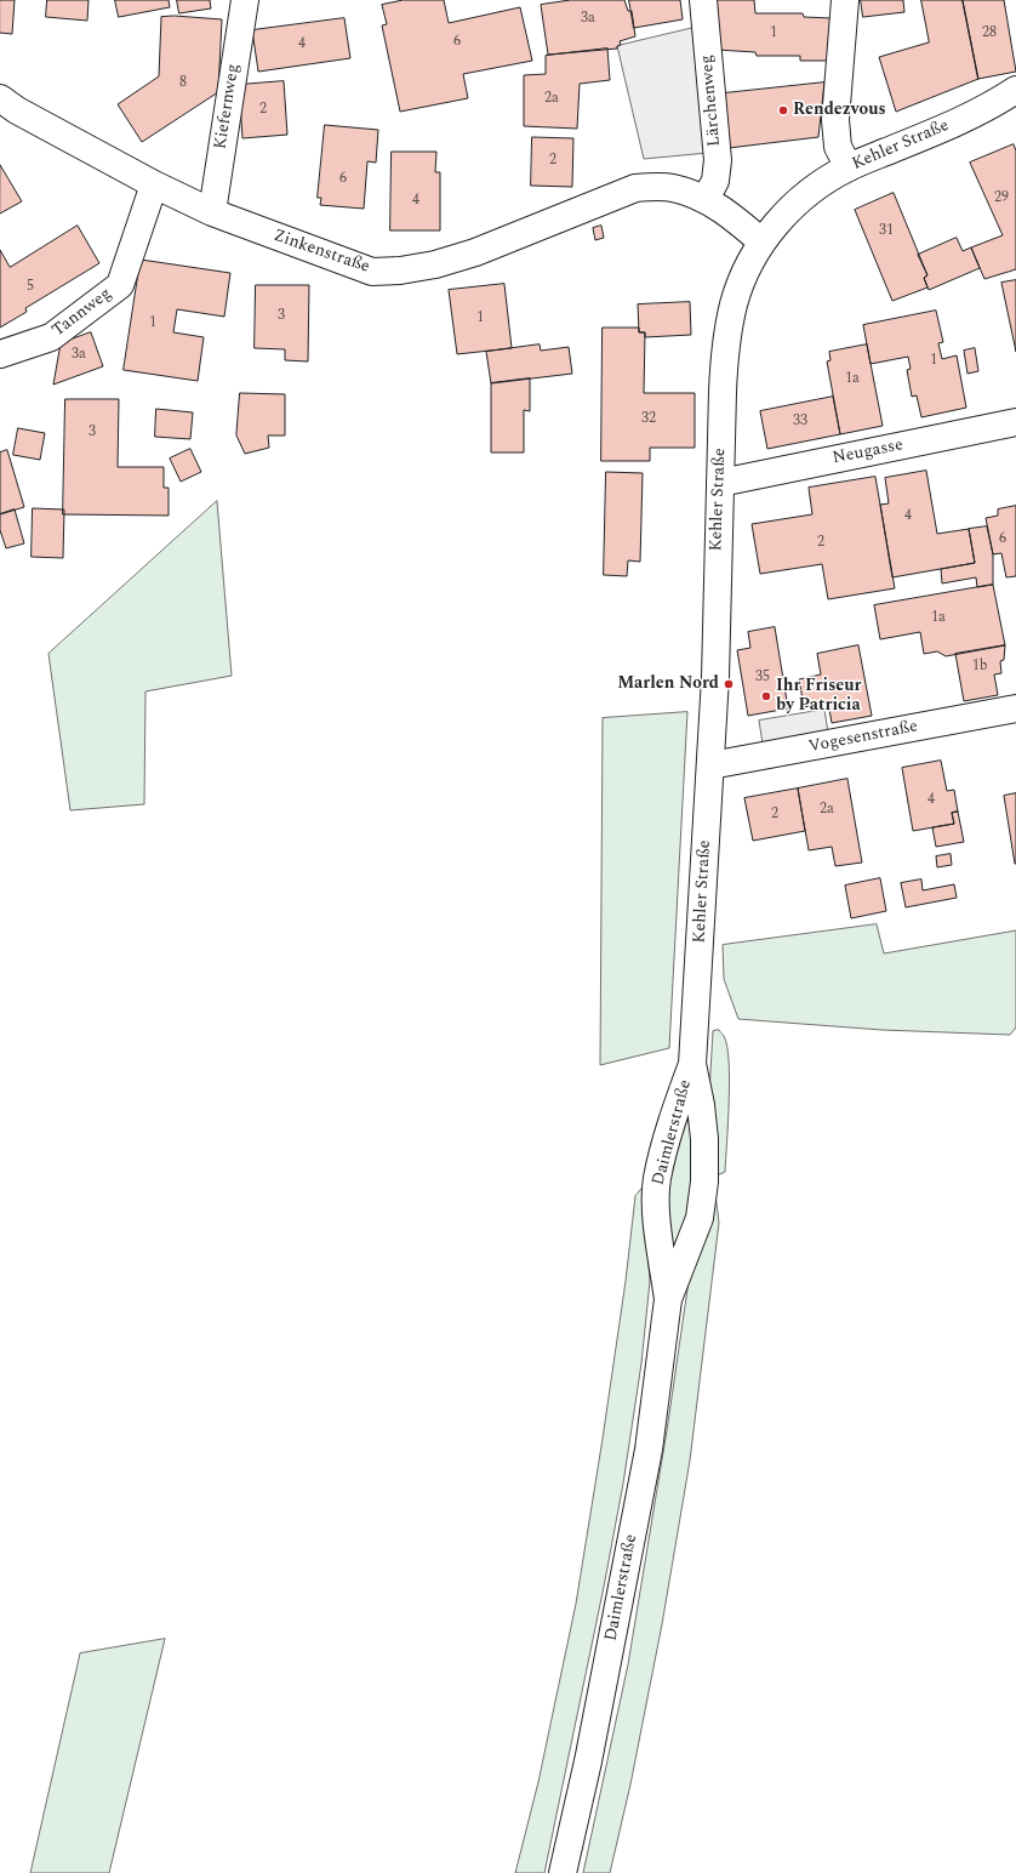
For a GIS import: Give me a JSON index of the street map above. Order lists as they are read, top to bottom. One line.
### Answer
{"streets":{"street":["Lärchenweg","Kiefernweg","Kehler Straße","Zinkenstraße","Tannweg","Neugasse","Vogesenstraße","Daimlerstraße"]},"crossings":[["Lärchenweg","Zinkenstraße"],["Kiefernweg","Zinkenstraße"],["Kehler Straße","Zinkenstraße"],["Kehler Straße","Neugasse"],["Kehler Straße","Vogesenstraße"],["Kehler Straße","Daimlerstraße"],["Zinkenstraße","Tannweg"]],"places":["Rendezvous","Marlen Nord","Ihr Friseur by Patricia"],"house_numbers":["3a","1","28","6","4","8","2a","2","2","6","29","4","31","5","3","1","1","3a","1","1a","32","33","3","4","6","2","1a","1b","35","4","2a","2"]}
